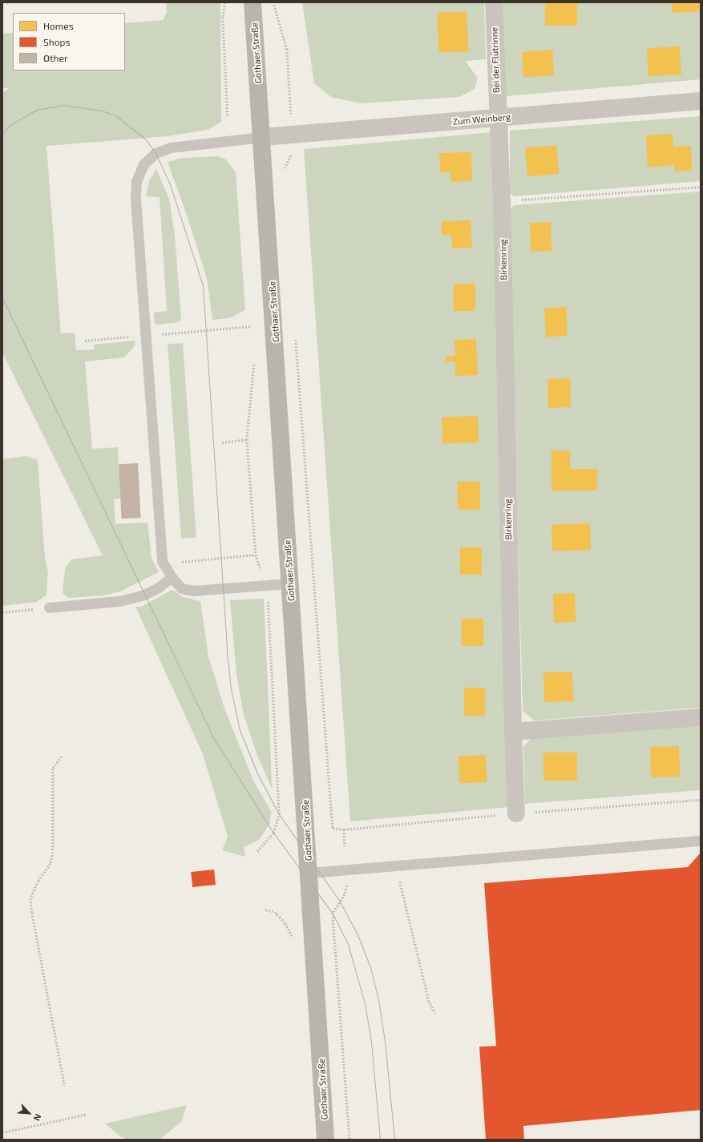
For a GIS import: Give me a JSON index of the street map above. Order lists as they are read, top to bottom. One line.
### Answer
{"streets":{"main road":["Gothaer Straße"],"street":["Bei der Flutrinne","Zum Weinberg","Birkenring"]},"crossings":[["Gothaer Straße","Zum Weinberg"],["Bei der Flutrinne","Zum Weinberg"],["Bei der Flutrinne","Birkenring"],["Zum Weinberg","Birkenring"]],"legend":["Homes","Shops","Other"],"north":"bottom right"}
